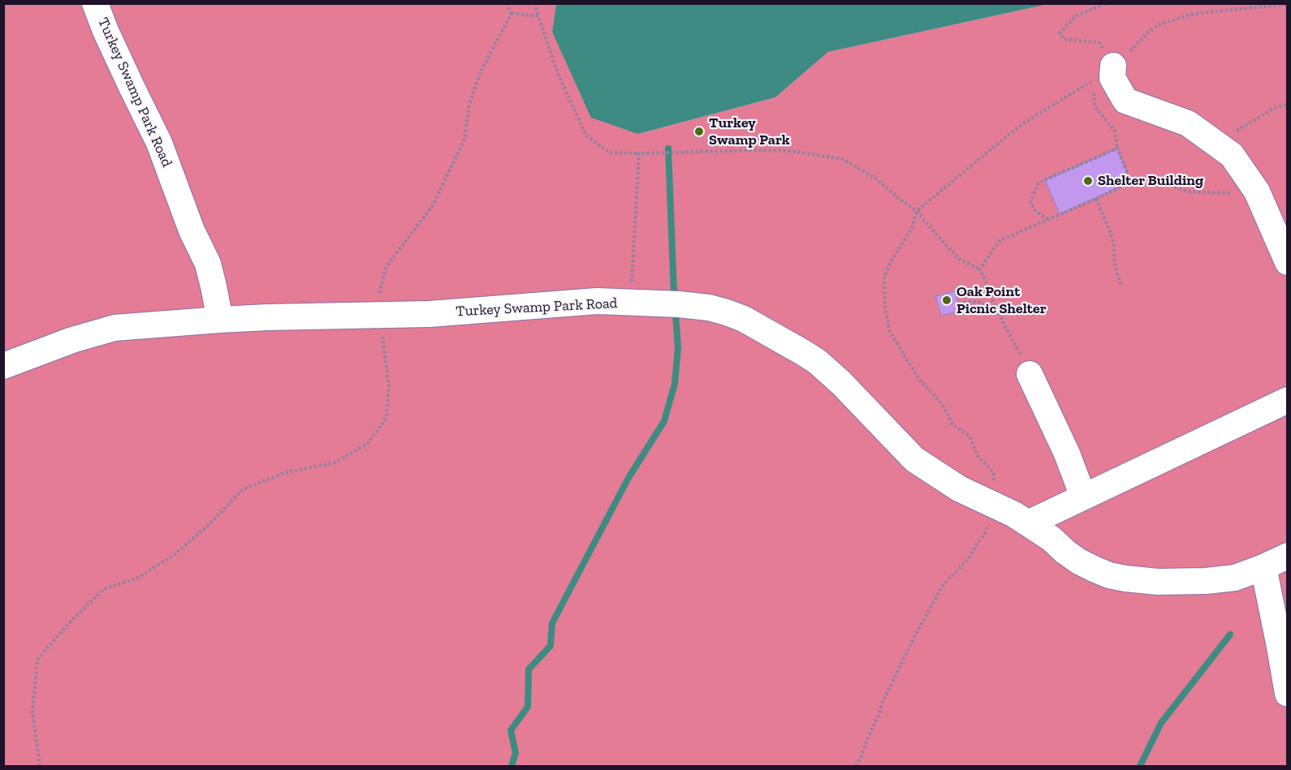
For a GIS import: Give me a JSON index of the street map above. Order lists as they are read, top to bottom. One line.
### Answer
{"streets":{"lane":["Turkey Swamp Park Road"]},"places":["Turkey Swamp Park","Shelter Building","Oak Point Picnic Shelter"]}
